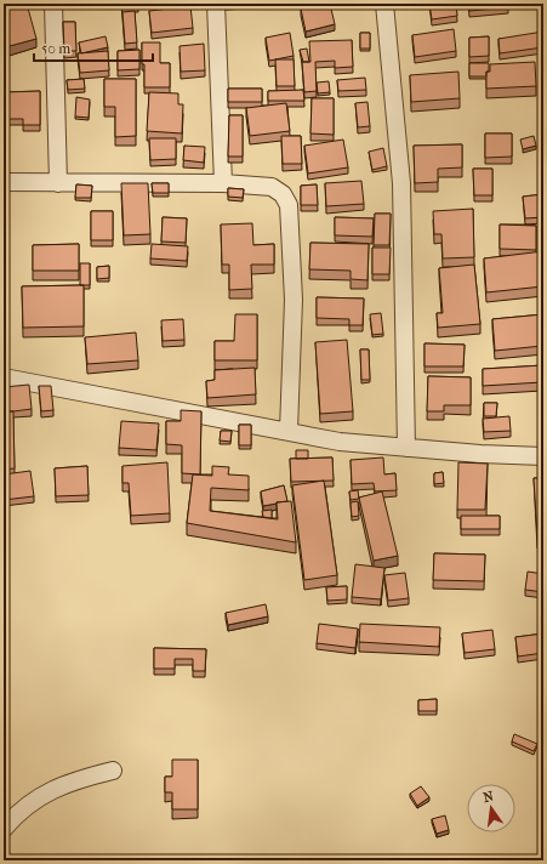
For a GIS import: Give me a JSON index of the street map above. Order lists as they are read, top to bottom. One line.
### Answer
{"scale_bar":"50 m","north":"top"}
